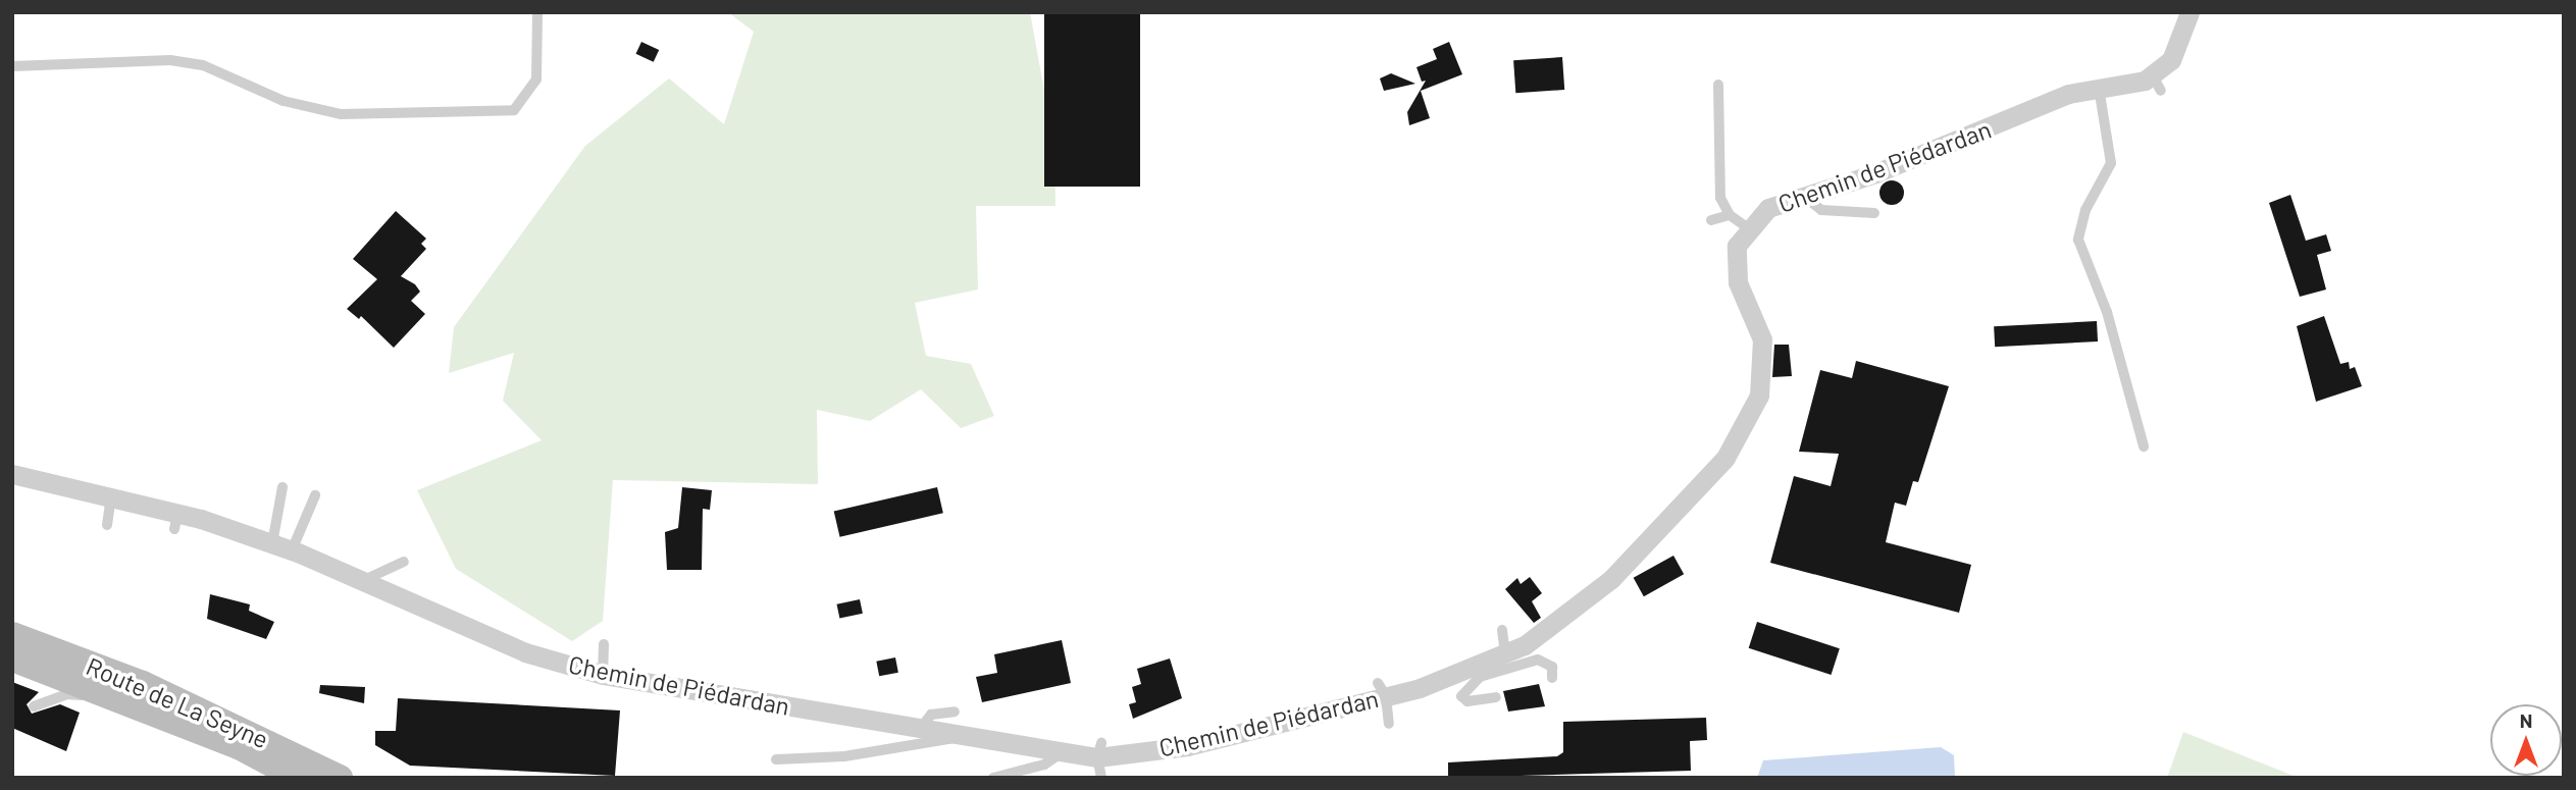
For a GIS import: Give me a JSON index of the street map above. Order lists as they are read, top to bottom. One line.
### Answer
{"streets":{"main road":["Route de La Seyne"],"street":["Chemin de Piédardan"]},"north":"top"}
